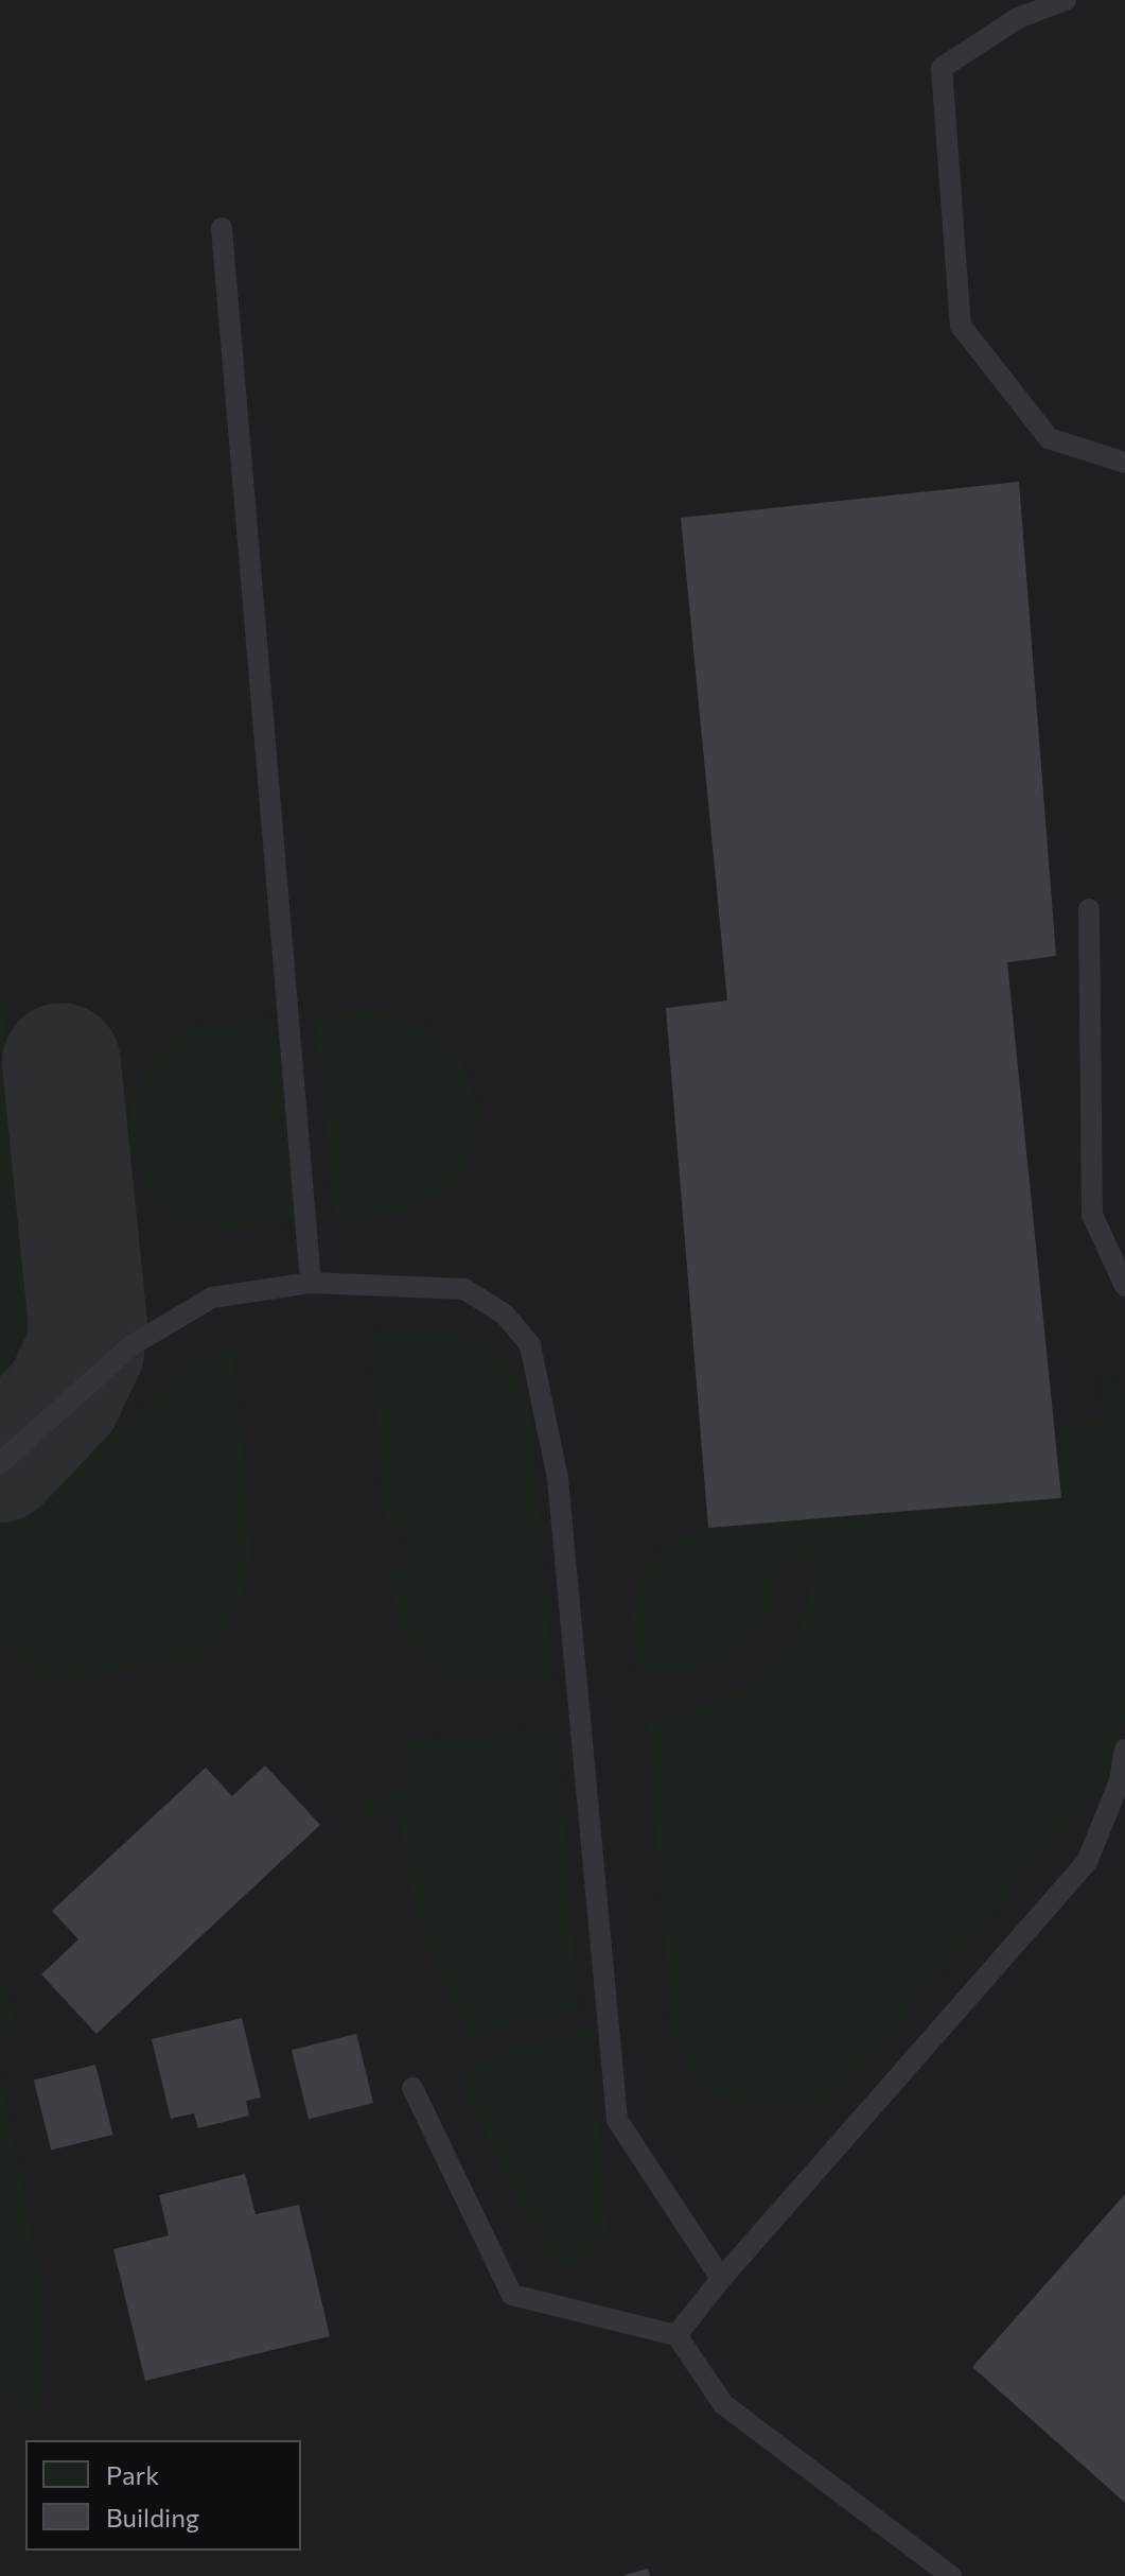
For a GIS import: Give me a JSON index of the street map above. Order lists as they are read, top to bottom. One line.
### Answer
{"legend":["Park","Building"]}
